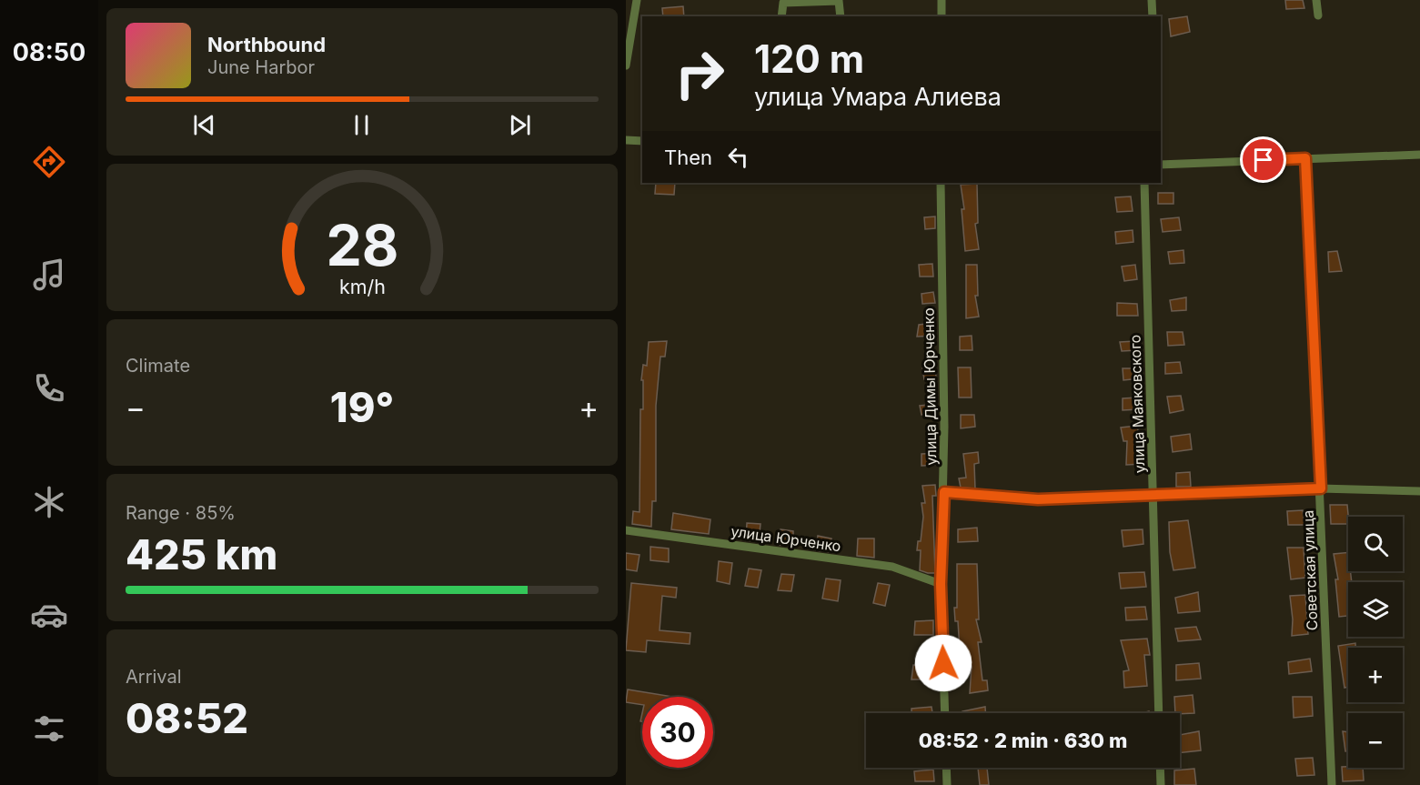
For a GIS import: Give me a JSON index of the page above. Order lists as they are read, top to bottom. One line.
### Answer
{"streets":{"street":["улица Димы Юрченко","улица Маяковского","улица Юрченко","Советская улица"]},"crossings":[["улица Димы Юрченко","улица Юрченко"]],"page":{"tabs":"08:50","turn":["120 m","улица Умара Алиева"],"song":["Northbound","June Harbor"],"then":"Then","tile":["Climate",["Range · 85%","425 km"],["Arrival","08:52"]],"heat":["−","19°","+"],"map_buttons":["+","−"],"limit":"30","trip":"08:52 · 2 min · 630 m","gauge":["28","km/h"]}}
